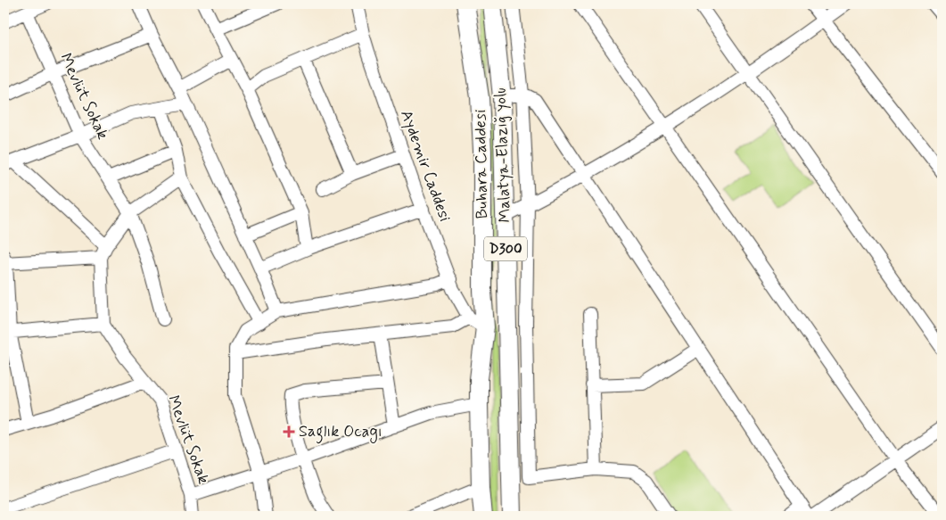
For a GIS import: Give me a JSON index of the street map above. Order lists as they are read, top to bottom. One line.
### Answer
{"streets":{"highway":["Malatya-Elazığ yolu","Buhara Caddesi","D300"],"street":["Mevlüt Sokak","Aydemir Caddesi"]},"crossings":[["Buhara Caddesi","Aydemir Caddesi"]],"places":{"health":["Saglık Ocagı"]}}
